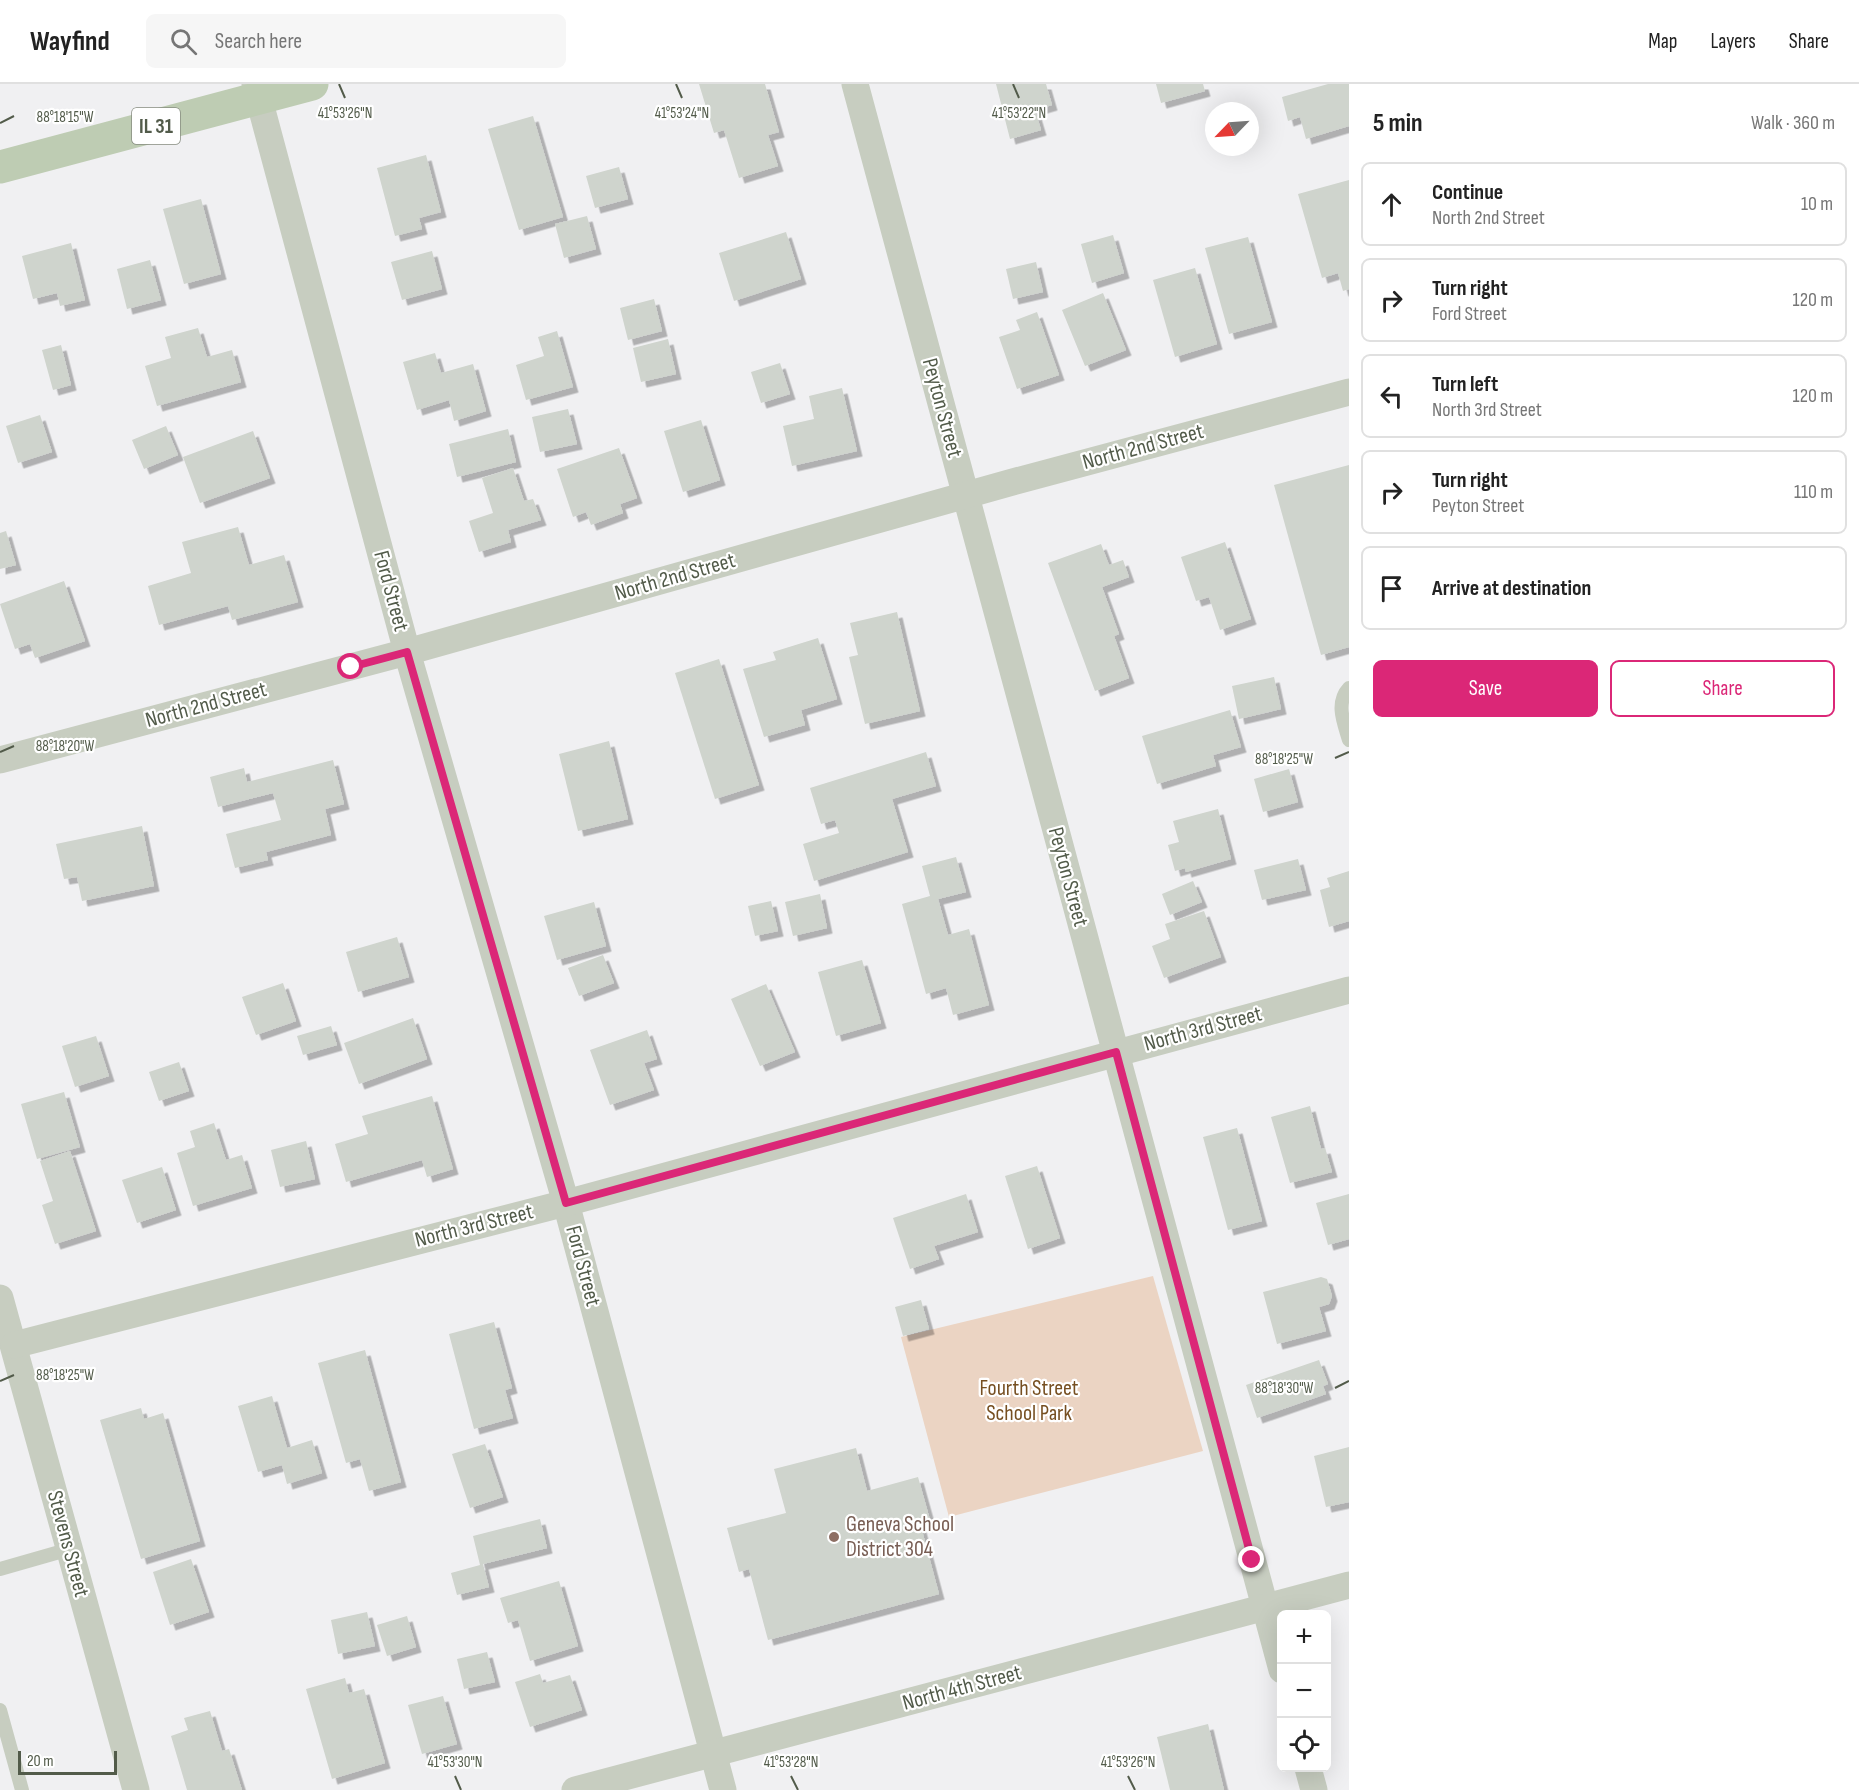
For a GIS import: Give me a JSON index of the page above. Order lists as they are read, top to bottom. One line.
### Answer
{"streets":{"main road":["IL 31"],"street":["Peyton Street","North 2nd Street","Ford Street","North 3rd Street","Stevens Street","North 4th Street"]},"crossings":[["IL 31","Ford Street"],["Peyton Street","North 2nd Street"],["Peyton Street","North 3rd Street"],["Peyton Street","North 4th Street"],["North 2nd Street","Ford Street"],["Ford Street","North 3rd Street"],["Ford Street","North 4th Street"],["North 3rd Street","Stevens Street"]],"parks":["Fourth Street School Park"],"places":["Geneva School District 304"],"scale_bar":"20 m","north":"bottom left","page":{"header":"Wayfind","search":"Search here","nav":["Map","Layers","Share"],"heading":["5 min","Walk · 360 m"],"list":[["Continue","North 2nd Street","10 m"],["Turn right","Ford Street","120 m"],["Turn left","North 3rd Street","120 m"],["Turn right","Peyton Street","110 m"],"Arrive at destination"],"buttons":["Save","Share"],"map_buttons":["+","−"],"scale":"20 m"},"coordinates":["41°53'26\"N","41°53'22\"N","41°53'24\"N","88°18'15\"W","88°18'20\"W","88°18'25\"W","88°18'30\"W","41°53'30\"N","41°53'28\"N"]}
